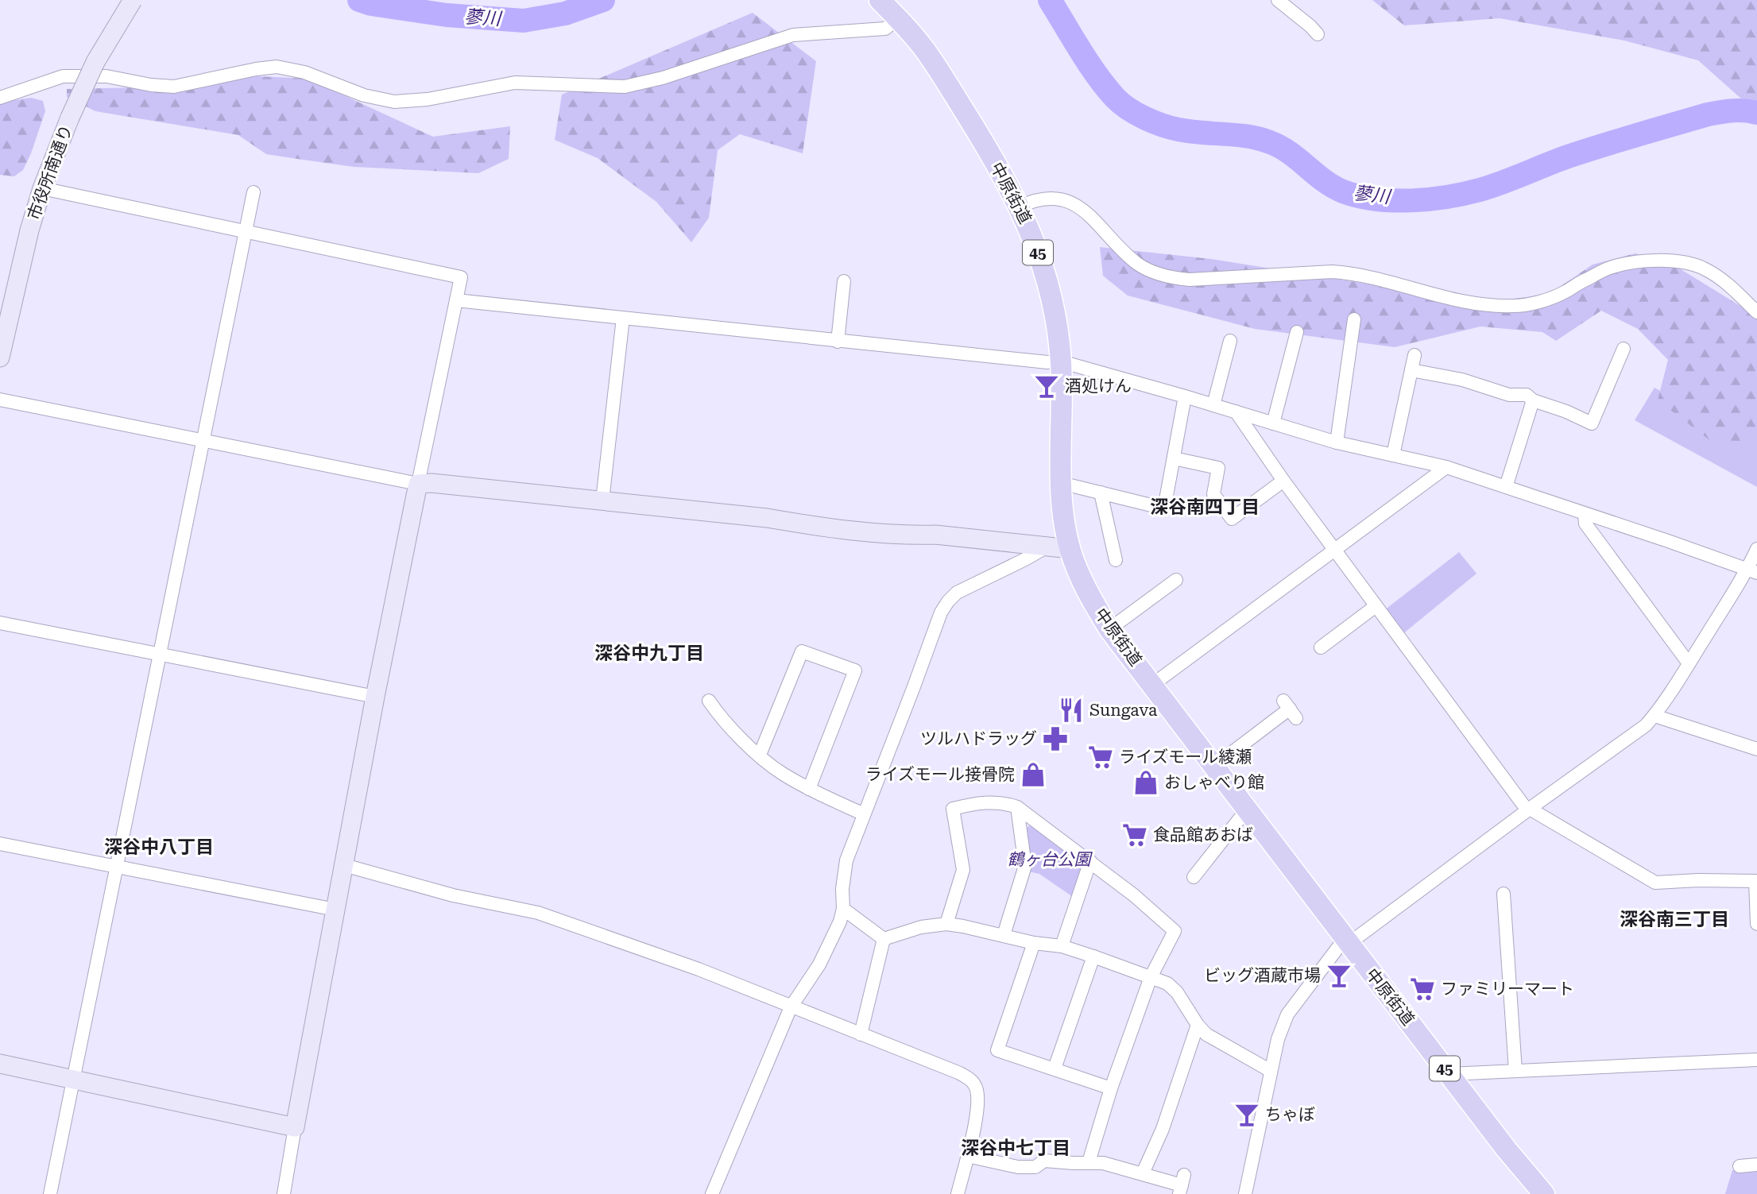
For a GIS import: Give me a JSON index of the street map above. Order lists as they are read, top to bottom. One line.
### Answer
{"streets":{"main road":["中原街道","45"],"street":["市役所南通り"]},"districts":["深谷南四丁目","深谷中九丁目","深谷中八丁目","深谷南三丁目","深谷中七丁目"],"water":["蓼川"],"parks":["鶴ヶ台公園"],"places":{"bar":["酒処けん","ビッグ酒蔵市場","ちゃぼ"],"restaurant":["Sungava"],"pharmacy":["ツルハドラッグ"],"supermarket":["ライズモール綾瀬","食品館あおば","ファミリーマート"],"shop":["ライズモール接骨院","おしゃべり館"]}}
